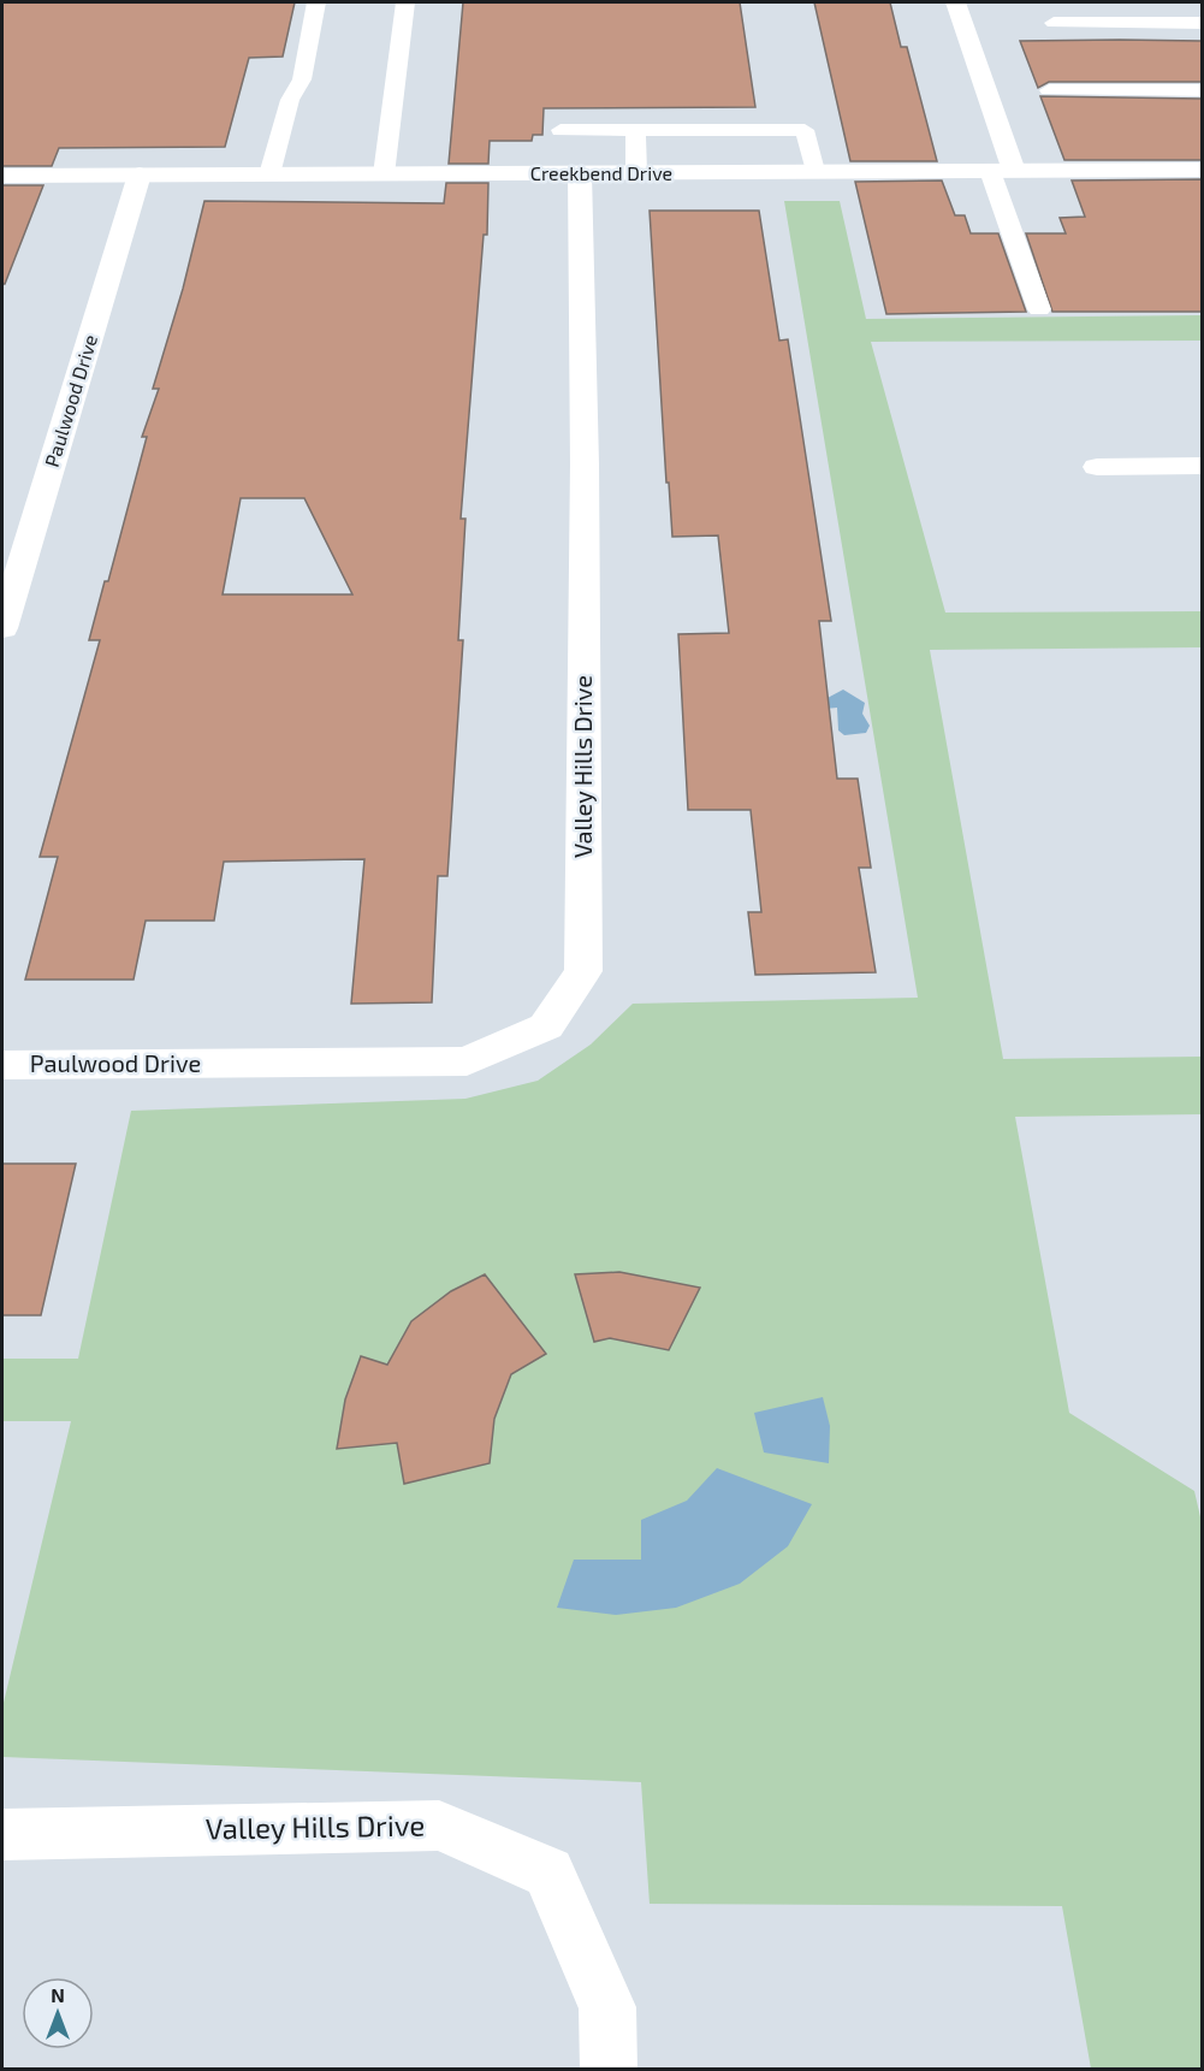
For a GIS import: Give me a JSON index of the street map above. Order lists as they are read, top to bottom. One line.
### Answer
{"streets":{"street":["Creekbend Drive","Paulwood Drive","Valley Hills Drive"]},"crossings":[["Creekbend Drive","Paulwood Drive"],["Creekbend Drive","Valley Hills Drive"],["Paulwood Drive","Valley Hills Drive"]],"north":"top"}
